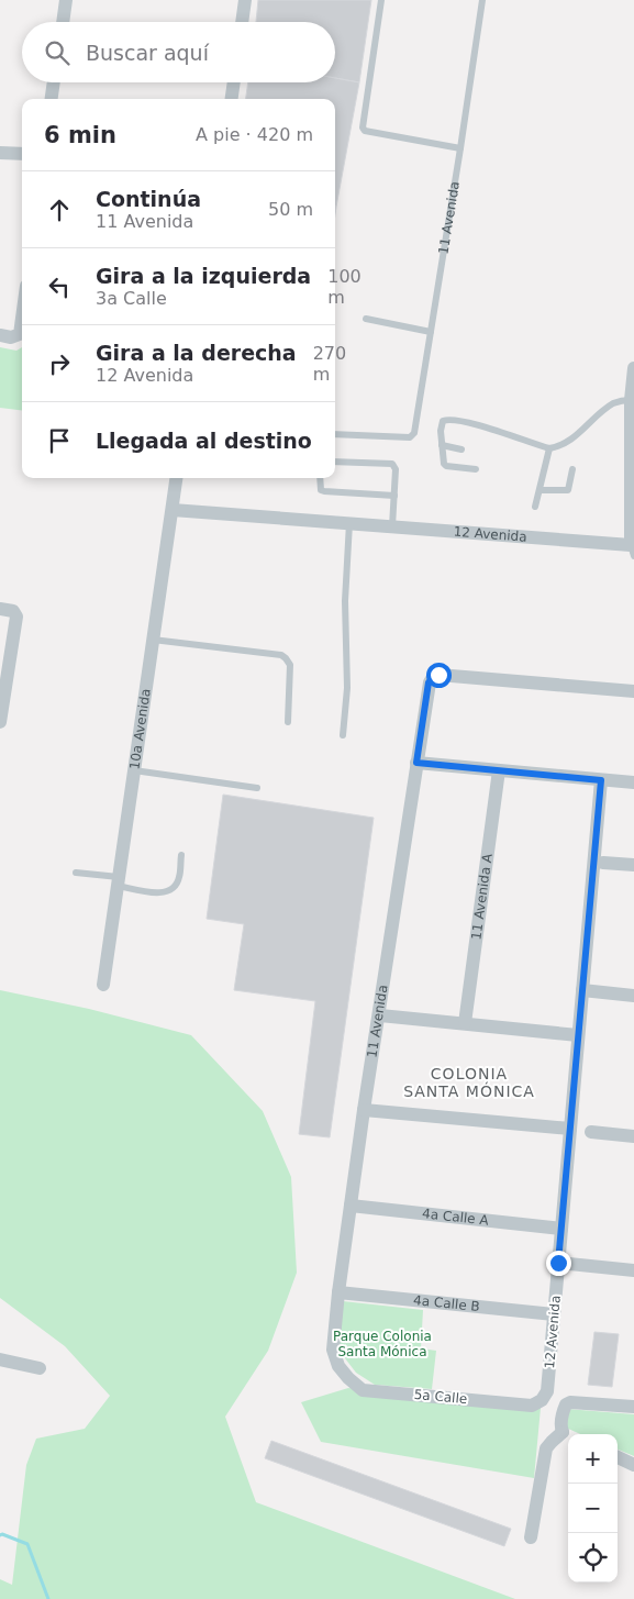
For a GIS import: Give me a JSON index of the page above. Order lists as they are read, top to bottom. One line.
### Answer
{"streets":{"street":["11 Avenida","12 Avenida","10a Avenida","11 Avenida A","4a Calle A","4a Calle B","5a Calle"]},"crossings":[["11 Avenida","4a Calle A"],["11 Avenida","4a Calle B"],["11 Avenida","5a Calle"],["12 Avenida","10a Avenida"],["12 Avenida","4a Calle A"],["12 Avenida","4a Calle B"],["12 Avenida","5a Calle"]],"districts":["COLONIA SANTA MÓNICA"],"parks":["Parque Colonia Santa Mónica"],"page":{"search":"Buscar aquí","heading":["6 min","A pie · 420 m"],"list":[["Continúa","11 Avenida","50 m"],["Gira a la izquierda","3a Calle","100 m"],["Gira a la derecha","12 Avenida","270 m"],"Llegada al destino"],"map_buttons":["+","−"]}}
